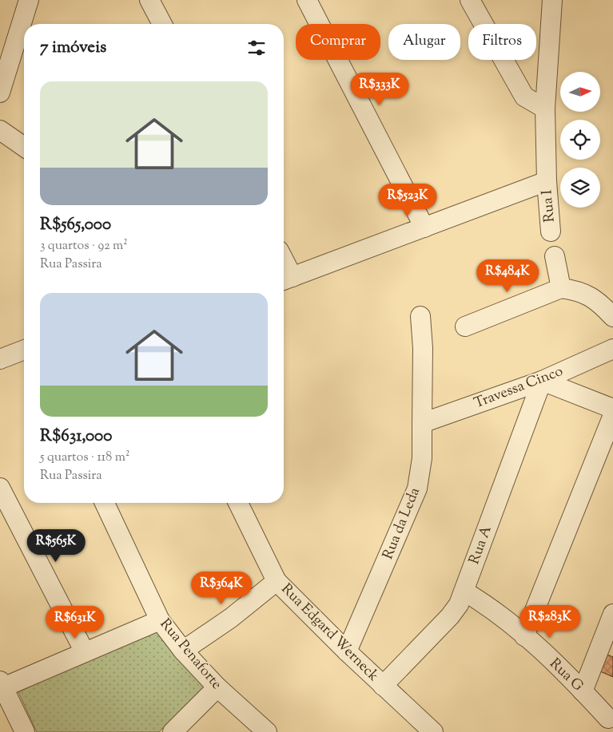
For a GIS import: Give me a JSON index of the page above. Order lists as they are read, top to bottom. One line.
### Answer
{"streets":{"street":["Rua I","Travessa Cinco","Rua da Leda","Rua A","Rua Edgard Werneck","Rua Penaforte","Rua G"]},"crossings":[["Travessa Cinco","Rua da Leda"],["Travessa Cinco","Rua A"],["Rua da Leda","Rua Edgard Werneck"],["Rua A","Rua Edgard Werneck"],["Rua A","Rua G"]],"north":"right","page":{"chip":["Comprar","Alugar","Filtros"],"heading":"7 imóveis","list":[{"name":"R$565,000","note":"3 quartos · 92 m² · Rua Passira"},{"name":"R$631,000","note":"5 quartos · 118 m² · Rua Passira"}],"price":["R$333K","R$523K","R$484K","R$565K","R$364K","R$283K","R$631K"]}}
